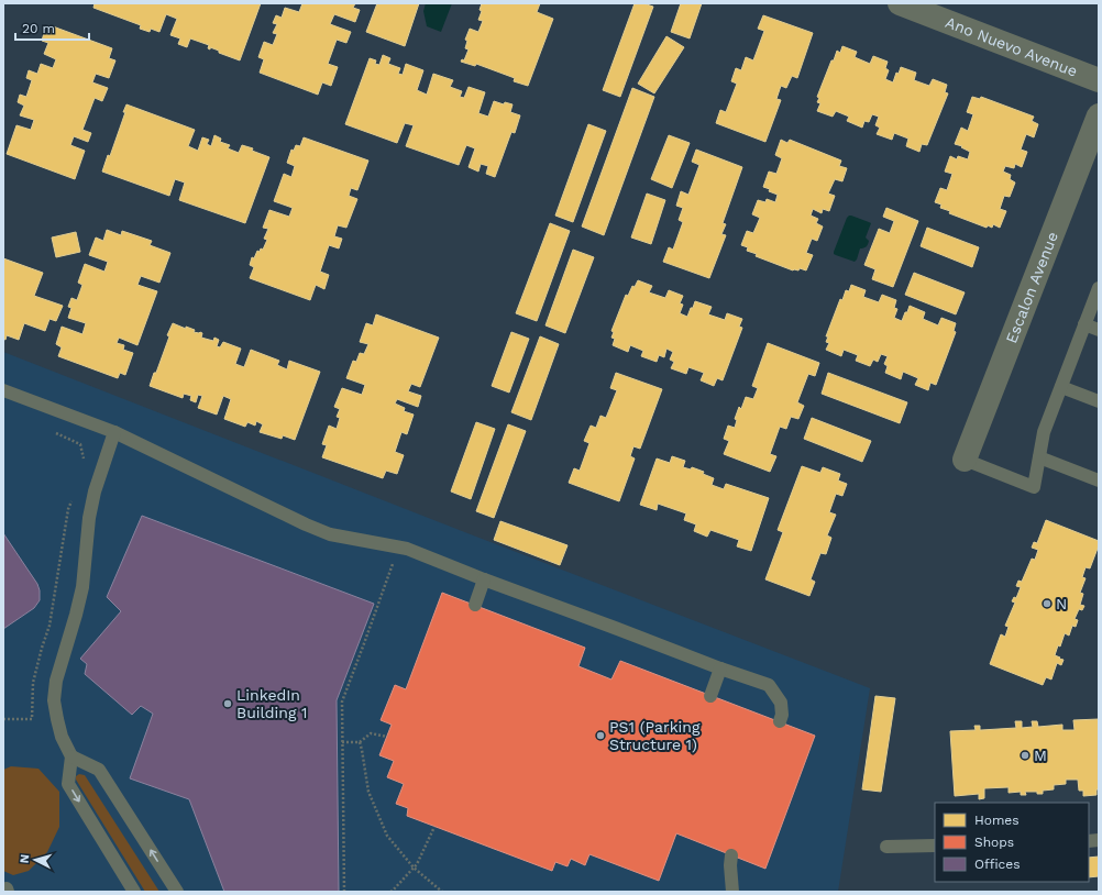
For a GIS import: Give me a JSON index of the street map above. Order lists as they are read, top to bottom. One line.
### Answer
{"streets":{"street":["Ano Nuevo Avenue","Escalon Avenue"]},"places":["N","LinkedIn Building 1","PS1 (Parking Structure 1)","M"],"legend":["Homes","Shops","Offices"],"scale_bar":"20 m","north":"left"}
